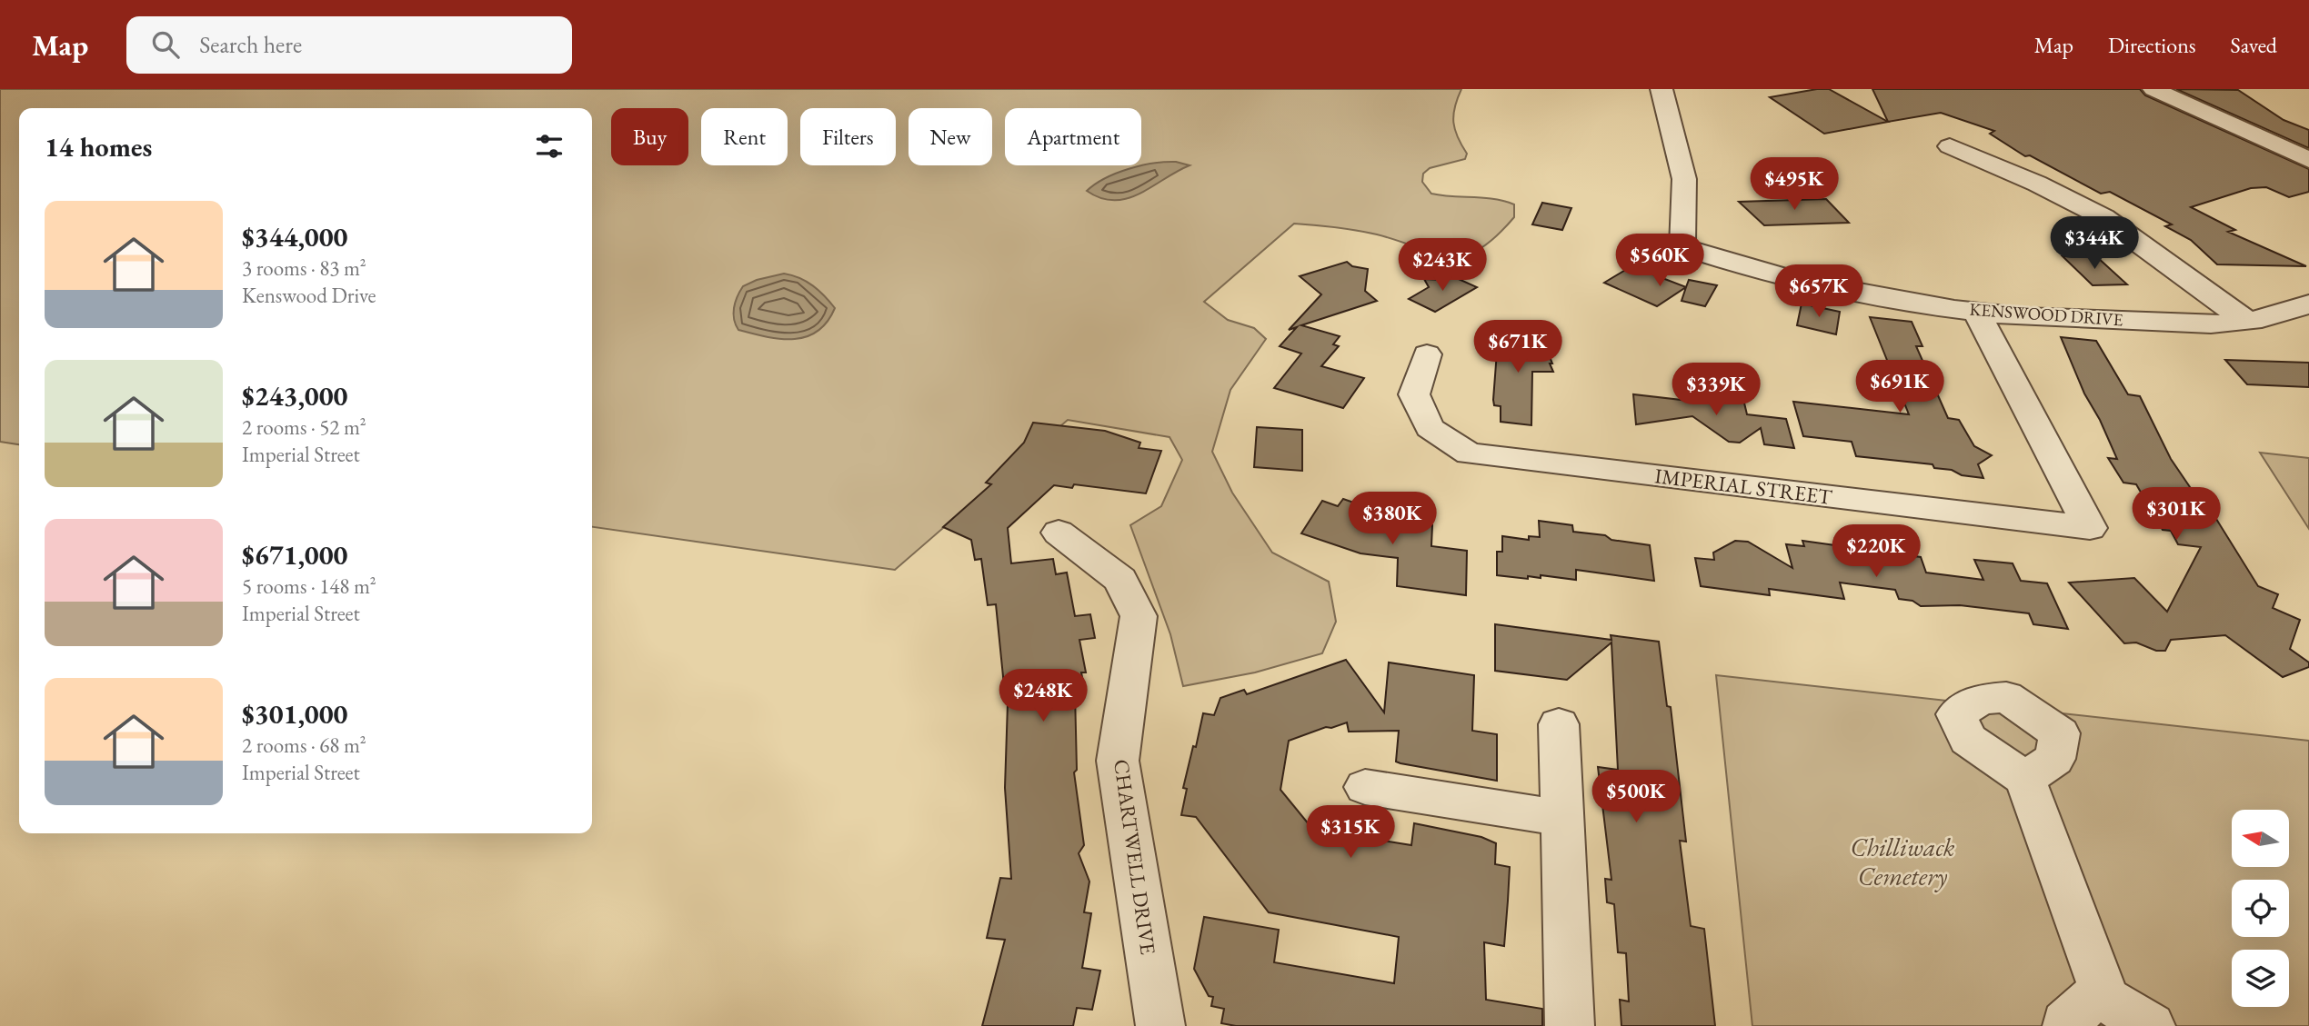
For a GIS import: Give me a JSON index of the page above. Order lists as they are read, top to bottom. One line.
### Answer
{"streets":{"street":["KENSWOOD DRIVE","IMPERIAL STREET","CHARTWELL DRIVE"]},"crossings":[["KENSWOOD DRIVE","IMPERIAL STREET"]],"parks":["Chilliwack Cemetery"],"north":"left","page":{"header":"Map","search":"Search here","nav":["Map","Directions","Saved"],"chip":["Buy","Rent","Filters","New","Apartment"],"heading":"14 homes","price":["$495K","$344K","$560K","$243K","$657K","$671K","$691K","$339K","$301K","$380K","$220K","$248K","$500K","$315K"],"list":[{"name":"$344,000","note":"3 rooms · 83 m² · Kenswood Drive"},{"name":"$243,000","note":"2 rooms · 52 m² · Imperial Street"},{"name":"$671,000","note":"5 rooms · 148 m² · Imperial Street"},{"name":"$301,000","note":"2 rooms · 68 m² · Imperial Street"}]}}
